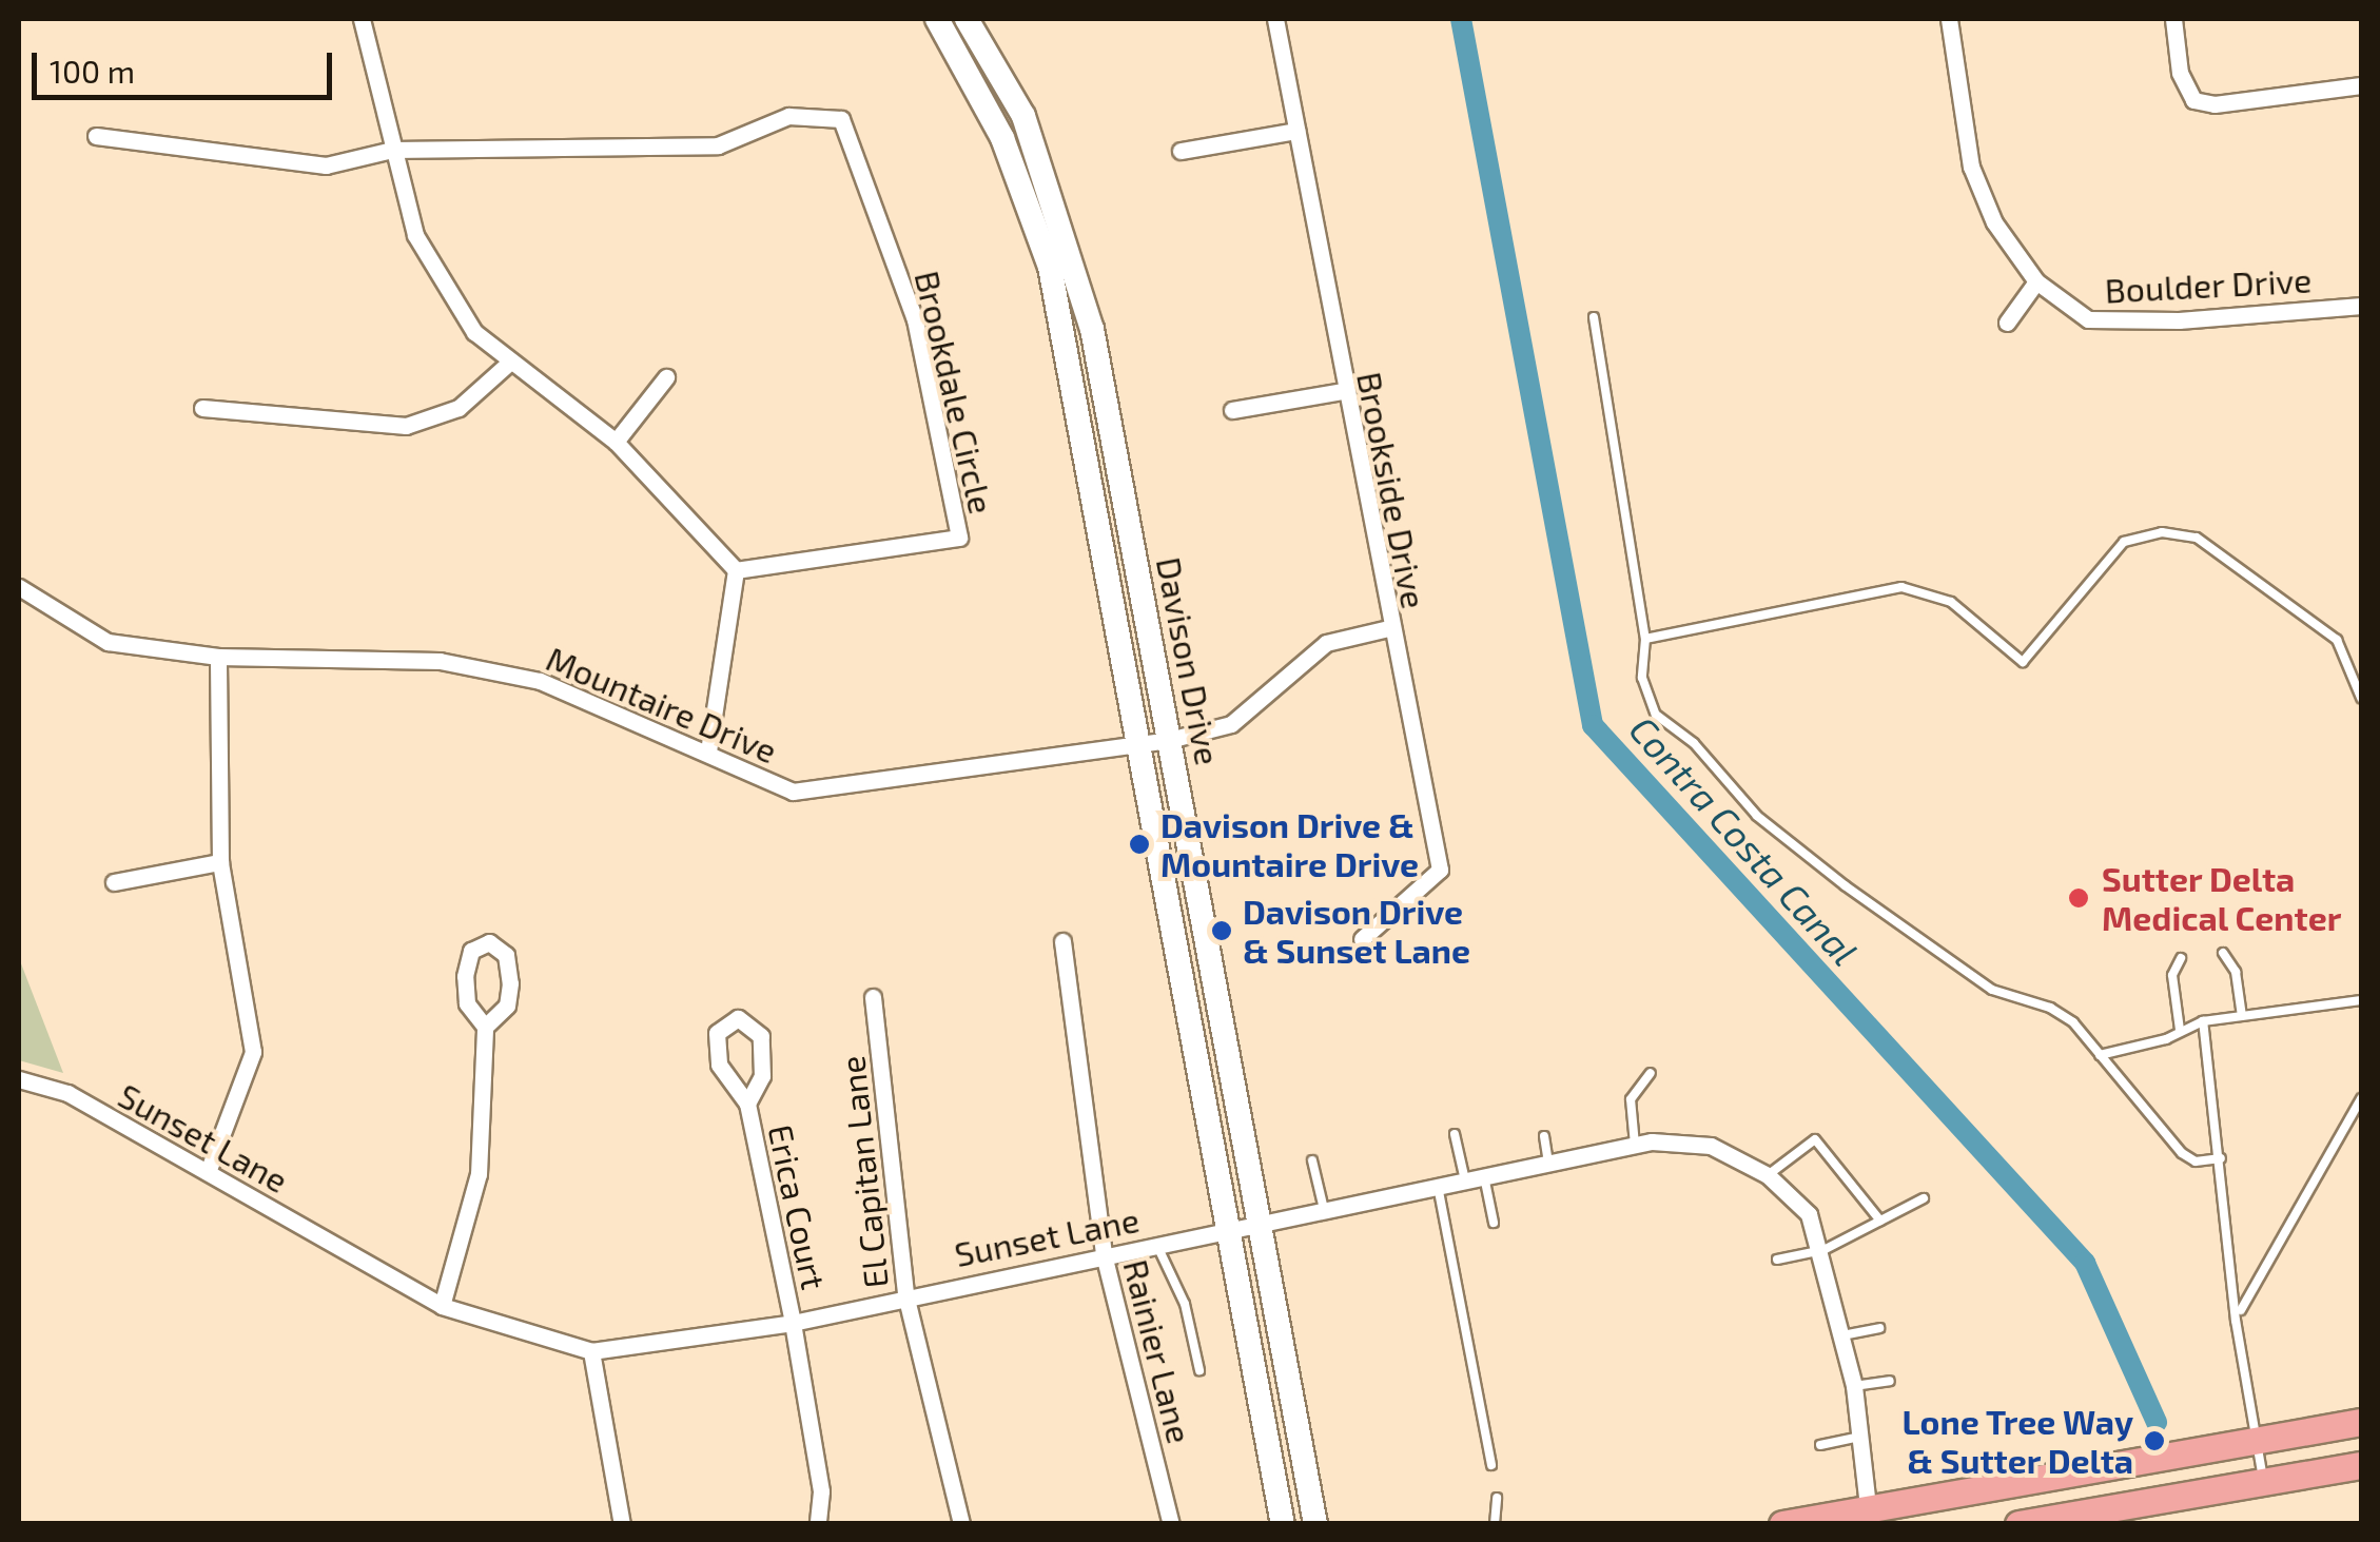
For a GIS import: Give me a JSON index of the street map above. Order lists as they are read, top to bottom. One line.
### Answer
{"streets":{"main road":["Davison Drive"],"street":["Boulder Drive","Brookdale Circle","Brookside Drive","Mountaire Drive","Sunset Lane","El Capitan Lane","Erica Court","Rainier Lane"]},"crossings":[["Brookside Drive","Mountaire Drive"],["Davison Drive","Mountaire Drive"],["Davison Drive","Sunset Lane"],["Sunset Lane","El Capitan Lane"],["Sunset Lane","Erica Court"],["Sunset Lane","Rainier Lane"]],"water":["Contra Costa Canal"],"places":["Davison Drive & Mountaire Drive","Sutter Delta Medical Center","Davison Drive & Sunset Lane","Lone Tree Way & Sutter Delta"],"scale_bar":"100 m"}
